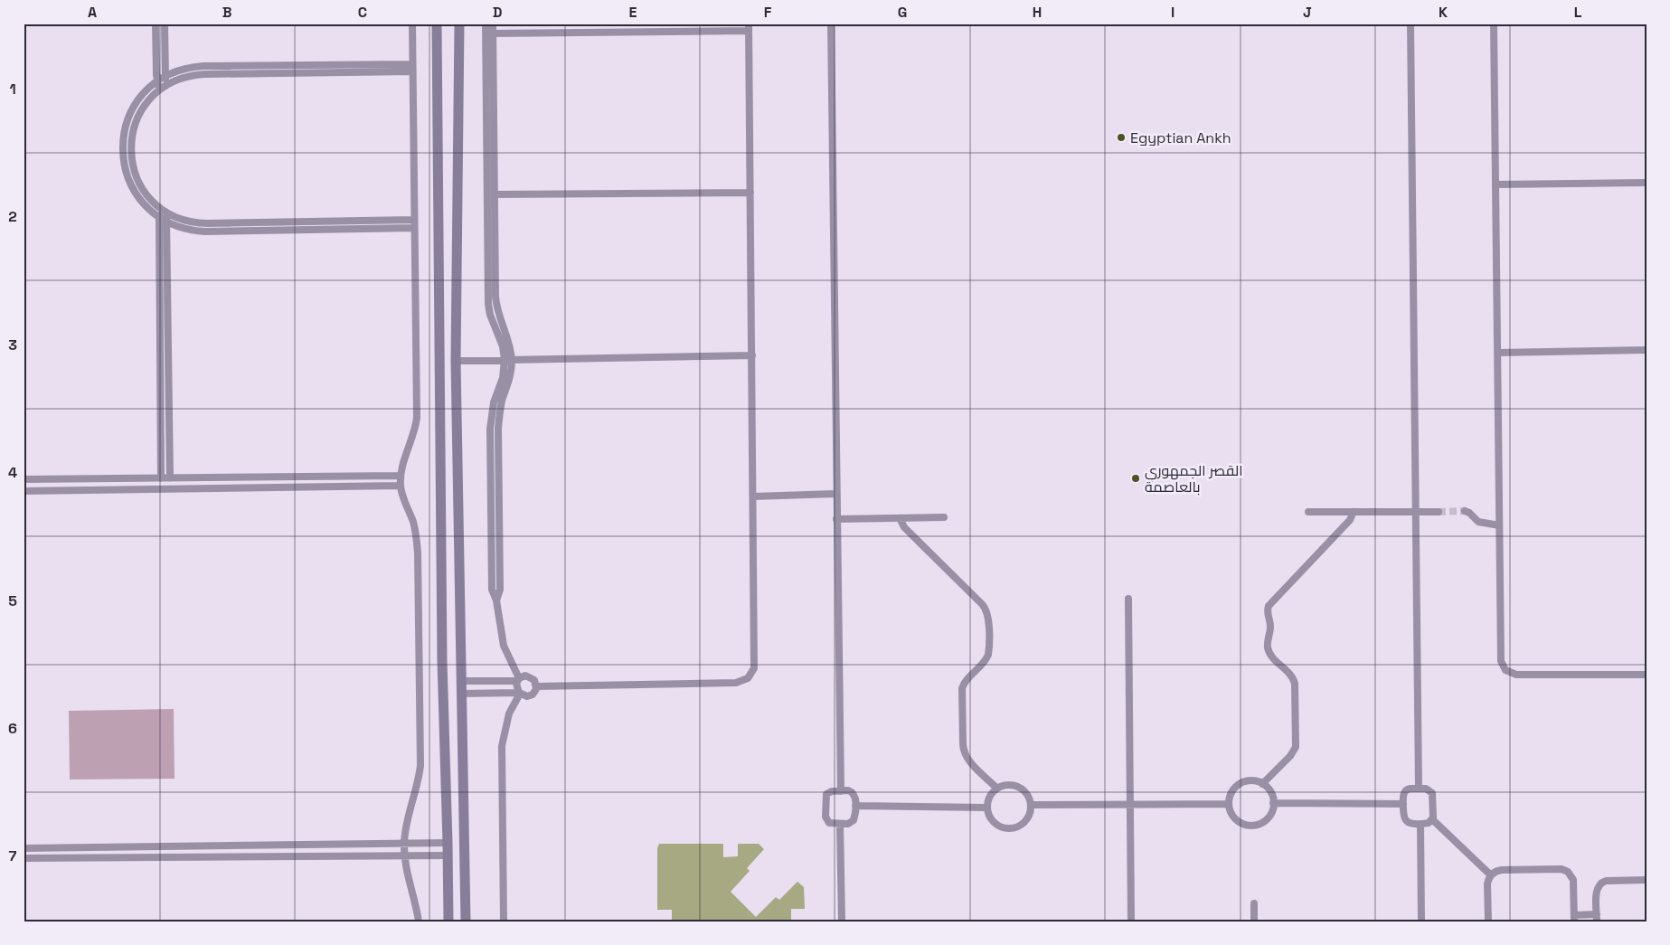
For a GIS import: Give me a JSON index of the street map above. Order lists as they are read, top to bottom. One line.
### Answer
{"places":["Egyptian Ankh","القصر الجمهوري بالعاصمة"],"grid":{"columns":["A","B","C","D","E","F","G","H","I","J","K","L"],"rows":["1","2","3","4","5","6","7"]}}
